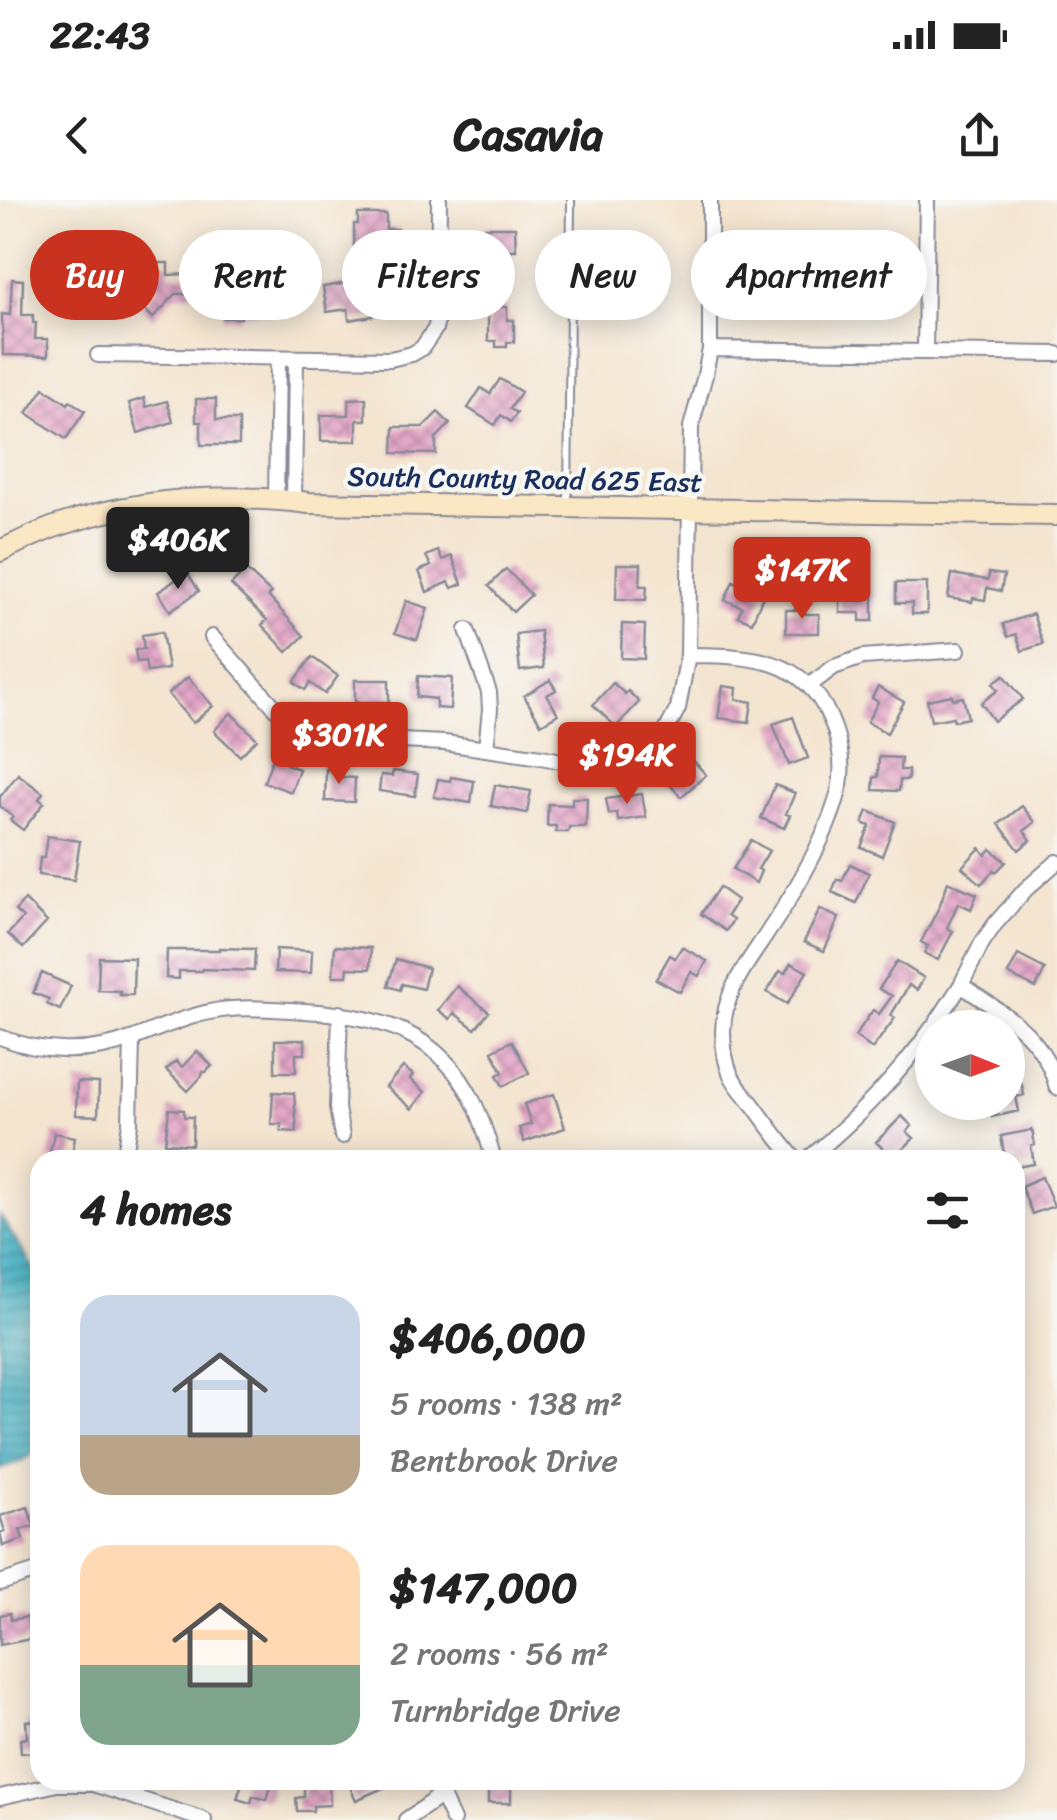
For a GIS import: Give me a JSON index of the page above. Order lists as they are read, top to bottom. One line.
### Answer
{"streets":{"street":["South County Road 625 East"]},"north":"right","page":{"status":"22:43","header":"Casavia","chip":["Buy","Rent","Filters","New","Apartment"],"price":["$406K","$147K","$301K","$194K"],"heading":"4 homes","list":[{"name":"$406,000","note":"5 rooms · 138 m² · Bentbrook Drive"},{"name":"$147,000","note":"2 rooms · 56 m² · Turnbridge Drive"}]}}
